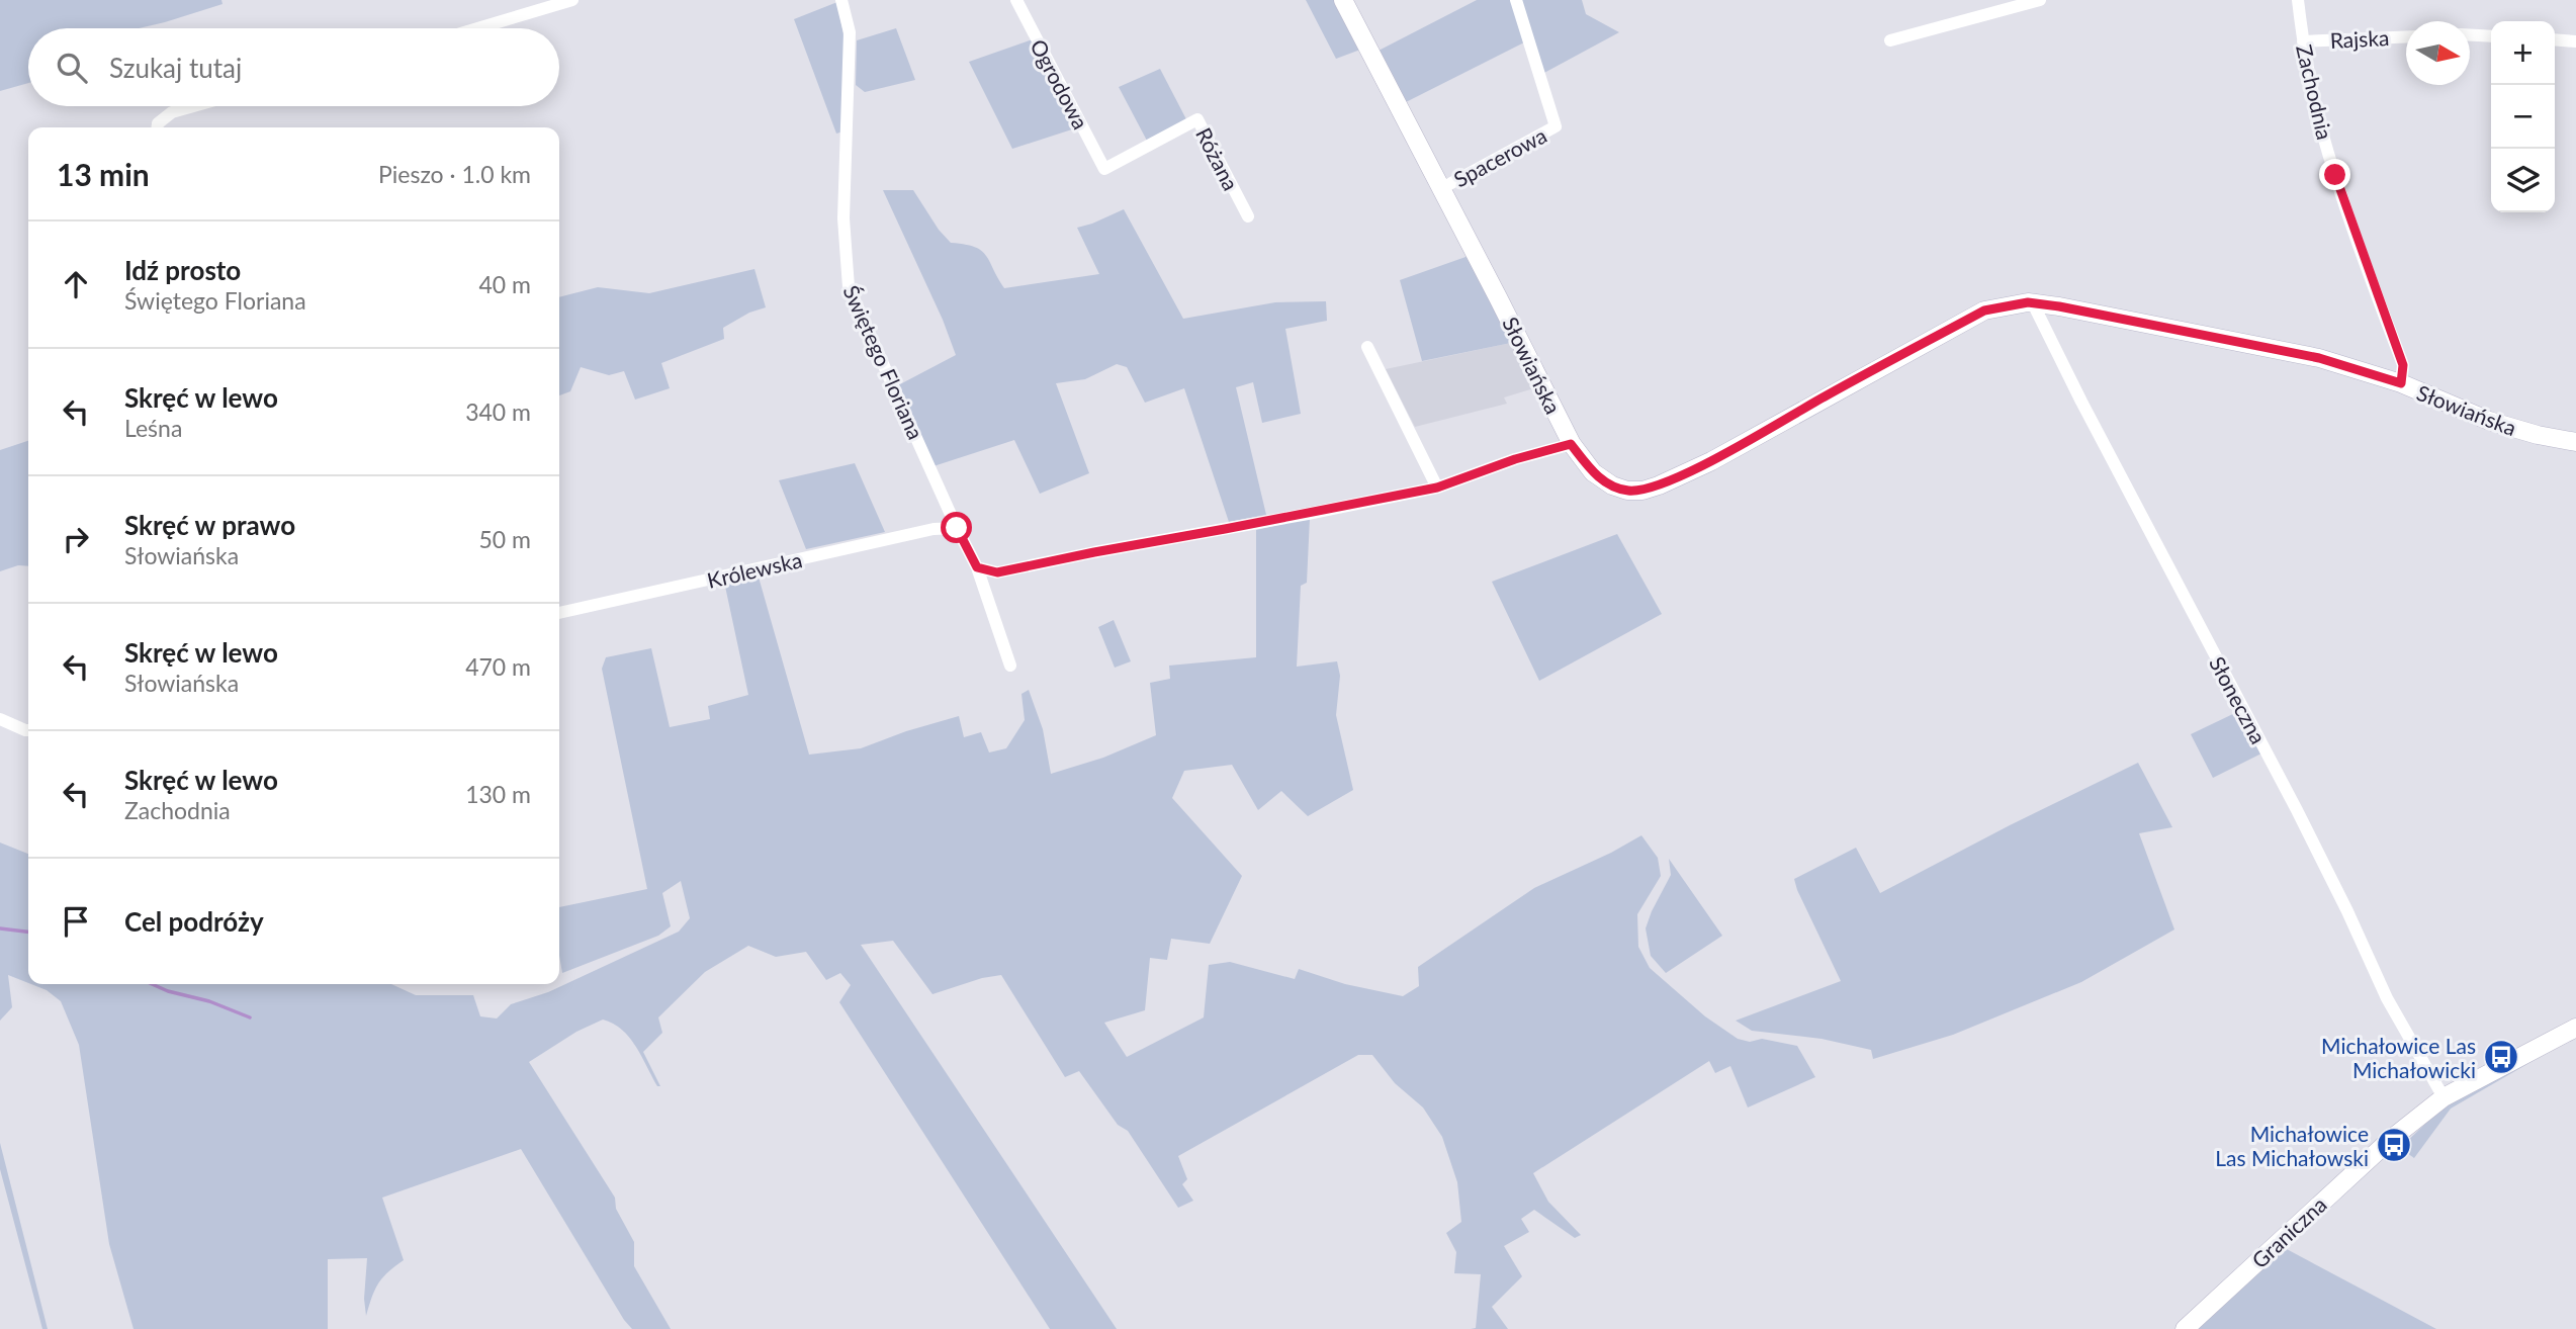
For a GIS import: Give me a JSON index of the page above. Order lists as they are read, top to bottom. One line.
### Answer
{"streets":{"street":["Rajska","Ogrodowa","Zachodnia","Spacerowa","Różana","Świętego Floriana","Słowiańska","Królewska","Słoneczna","Graniczna"]},"crossings":[["Rajska","Zachodnia"],["Ogrodowa","Różana"],["Zachodnia","Słowiańska"],["Spacerowa","Słowiańska"],["Świętego Floriana","Królewska"],["Słowiańska","Słoneczna"],["Słoneczna","Graniczna"]],"places":{"bus stop":["Michałowice Las Michałowicki","Michałowice Las Michałowski"]},"north":"right","page":{"map_buttons":["+","−"],"search":"Szukaj tutaj","heading":["13 min","Pieszo · 1.0 km"],"list":[["Idź prosto","Świętego Floriana","40 m"],["Skręć w lewo","Leśna","340 m"],["Skręć w prawo","Słowiańska","50 m"],["Skręć w lewo","Słowiańska","470 m"],["Skręć w lewo","Zachodnia","130 m"],"Cel podróży"]}}
